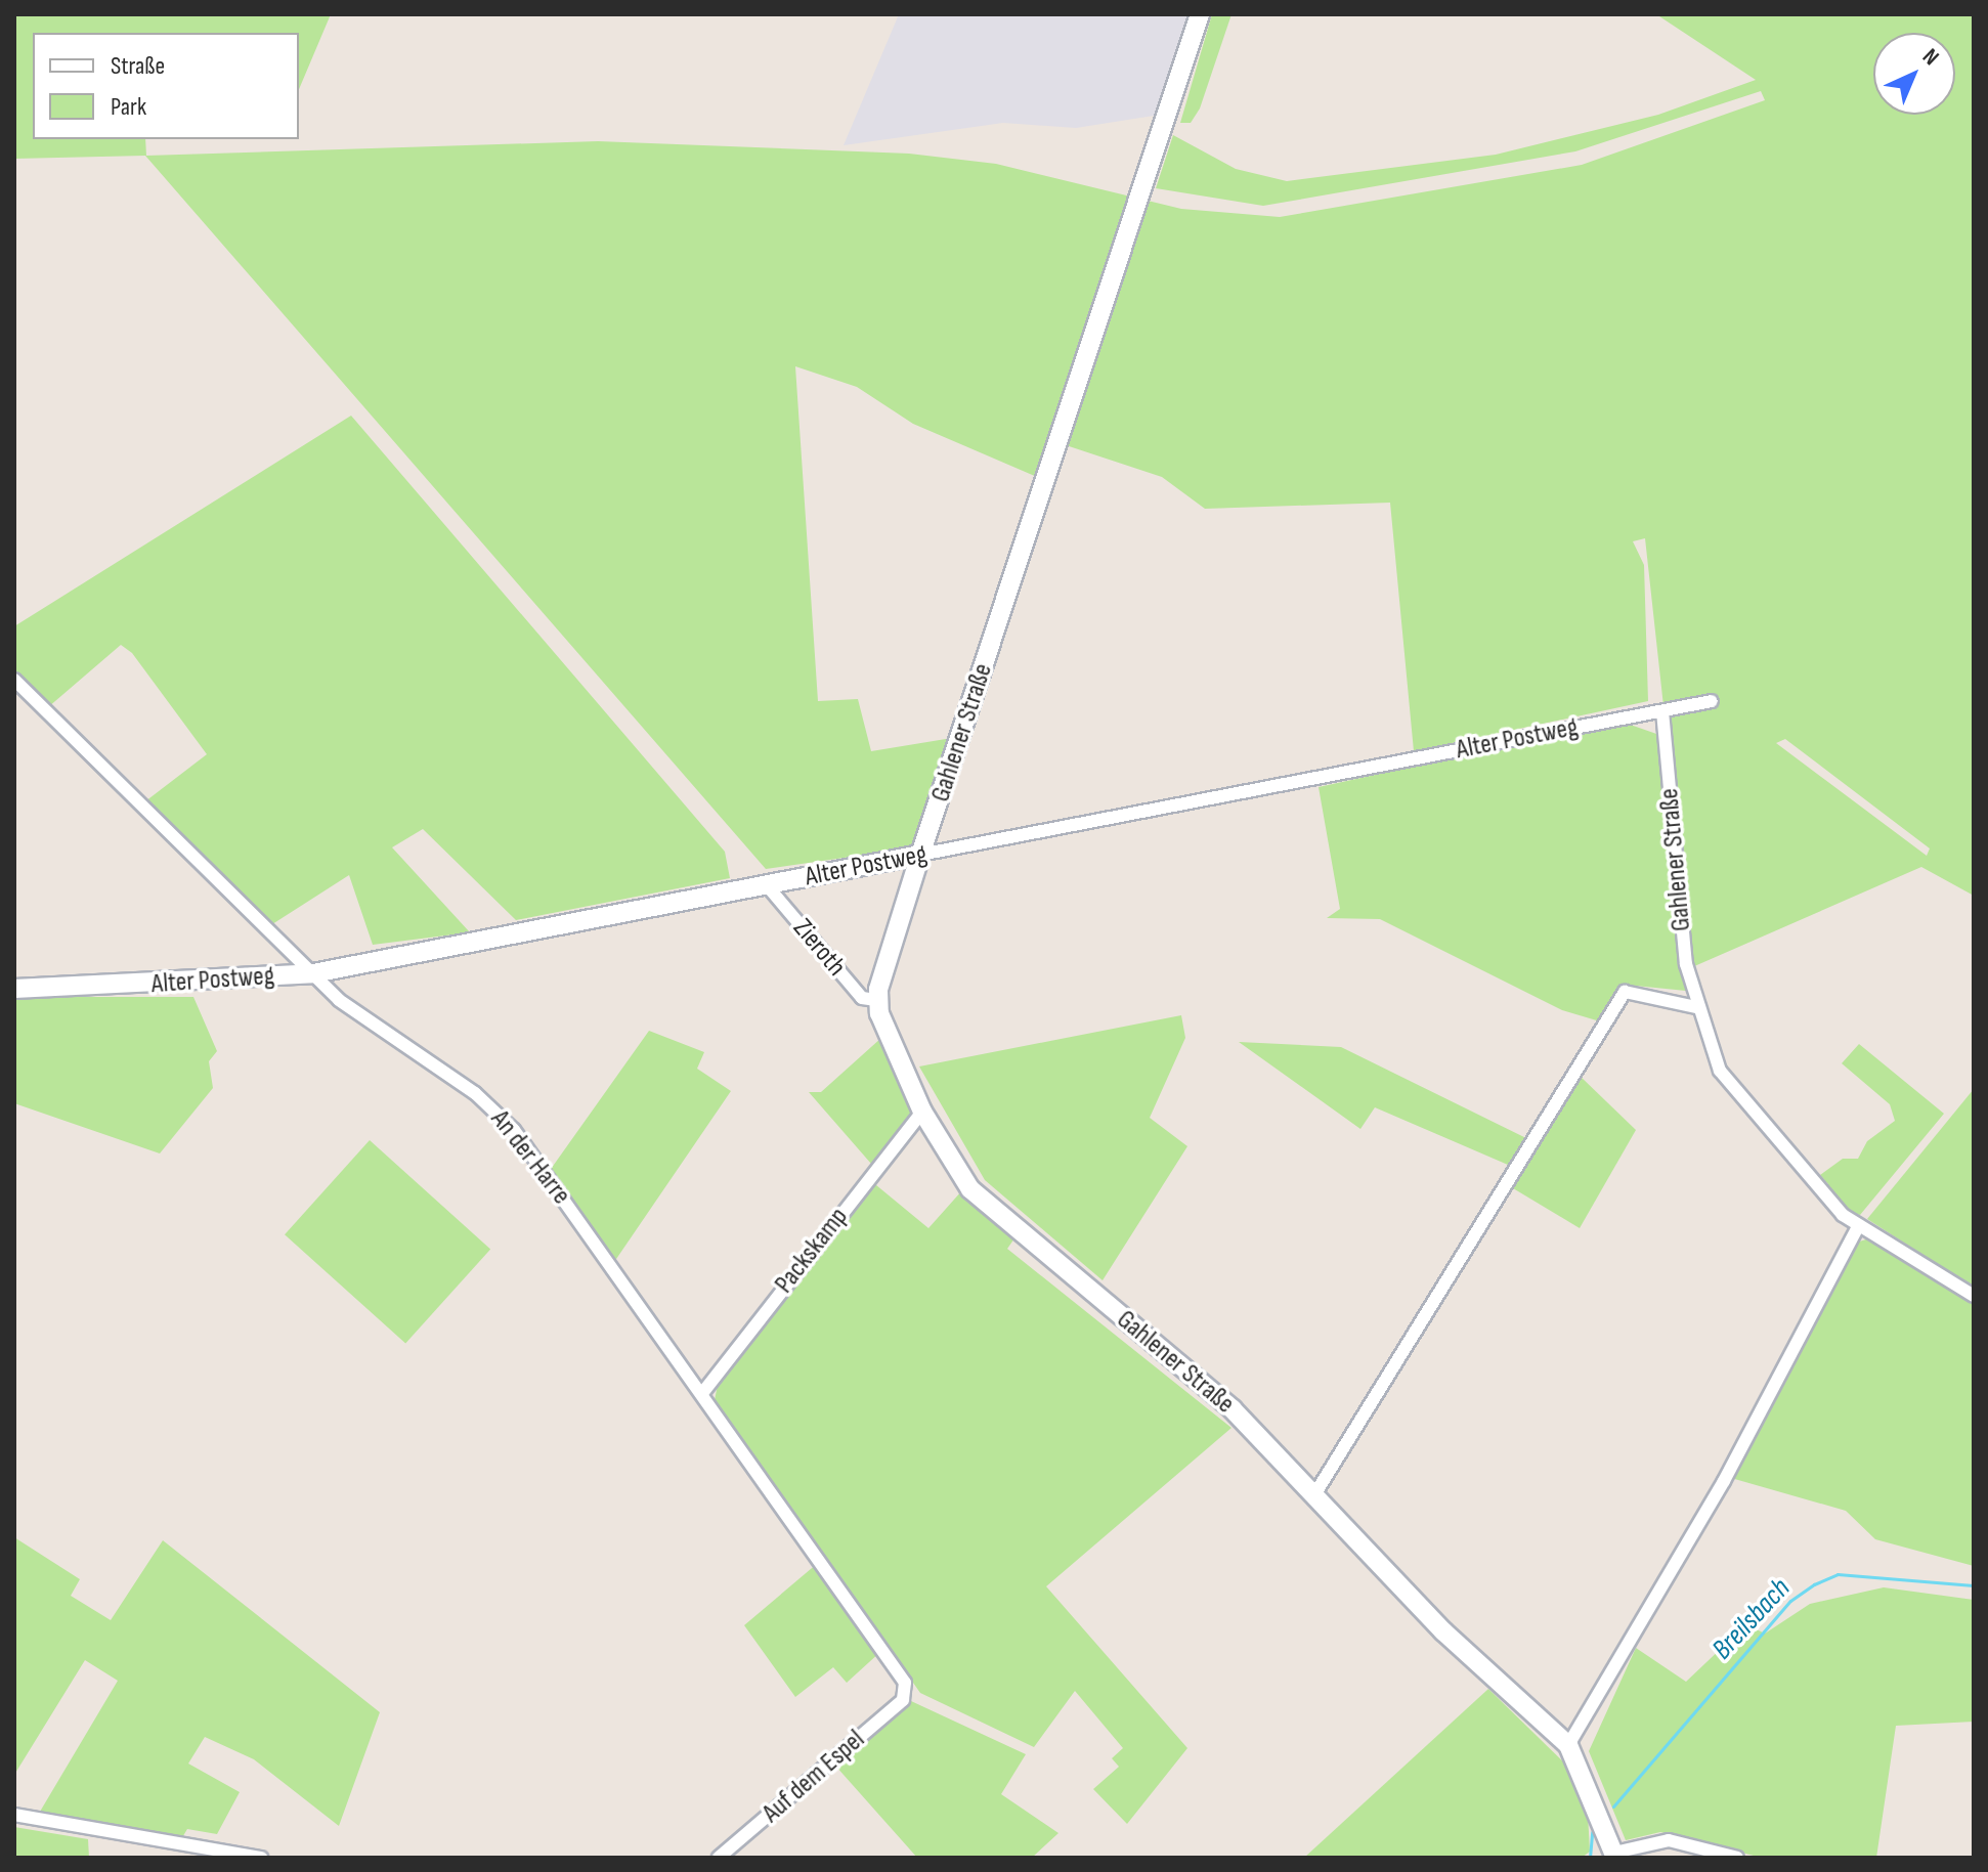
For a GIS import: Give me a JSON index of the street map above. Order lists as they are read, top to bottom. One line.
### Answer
{"streets":{"main road":["Gahlener Straße","Alter Postweg"],"street":["Zieroth","An der Harre","Packskamp","Auf dem Espel"]},"crossings":[["Gahlener Straße","Alter Postweg"],["Gahlener Straße","Zieroth"],["Gahlener Straße","Packskamp"],["Alter Postweg","Zieroth"],["Alter Postweg","An der Harre"],["An der Harre","Packskamp"],["An der Harre","Auf dem Espel"]],"water":["Breilsbach"],"legend":["Straße","Park"],"north":"top right"}
